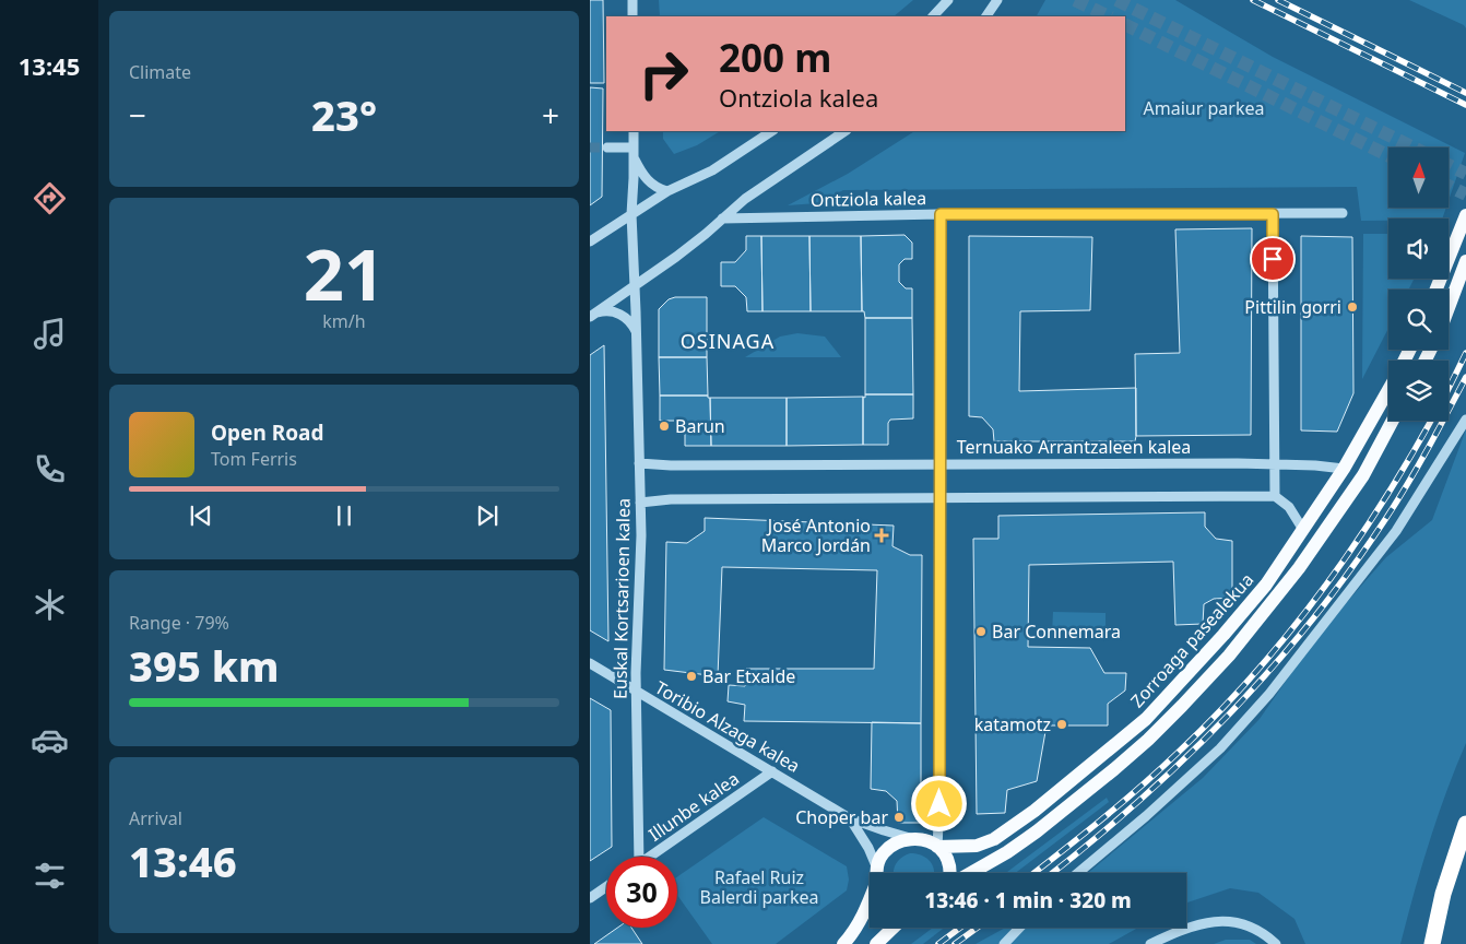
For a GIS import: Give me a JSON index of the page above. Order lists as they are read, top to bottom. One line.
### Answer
{"streets":{"main road":["Zorroaga pasealekua"],"street":["Ontziola kalea","Ternuako Arrantzaleen kalea","Euskal Kortsarioen kalea","Toribio Alzaga kalea","Illunbe kalea"]},"crossings":[["Ternuako Arrantzaleen kalea","Euskal Kortsarioen kalea"],["Ternuako Arrantzaleen kalea","Zorroaga pasealekua"],["Euskal Kortsarioen kalea","Toribio Alzaga kalea"],["Zorroaga pasealekua","Toribio Alzaga kalea"],["Toribio Alzaga kalea","Illunbe kalea"]],"districts":["OSINAGA"],"parks":["Amaiur parkea","Rafael Ruiz Balerdi parkea"],"places":{"other":["Pittilin gorri","Barun","Bar Connemara","Bar Etxalde","katamotz","Choper bar"],"health":["José Antonio Marco Jordán"]},"north":"top","page":{"tabs":"13:45","tile":["Climate",["21","km/h"],["Range · 79%","395 km"],["Arrival","13:46"]],"turn":["200 m","Ontziola kalea"],"heat":["−","23°","+"],"song":["Open Road","Tom Ferris"],"limit":"30","trip":"13:46 · 1 min · 320 m"}}
